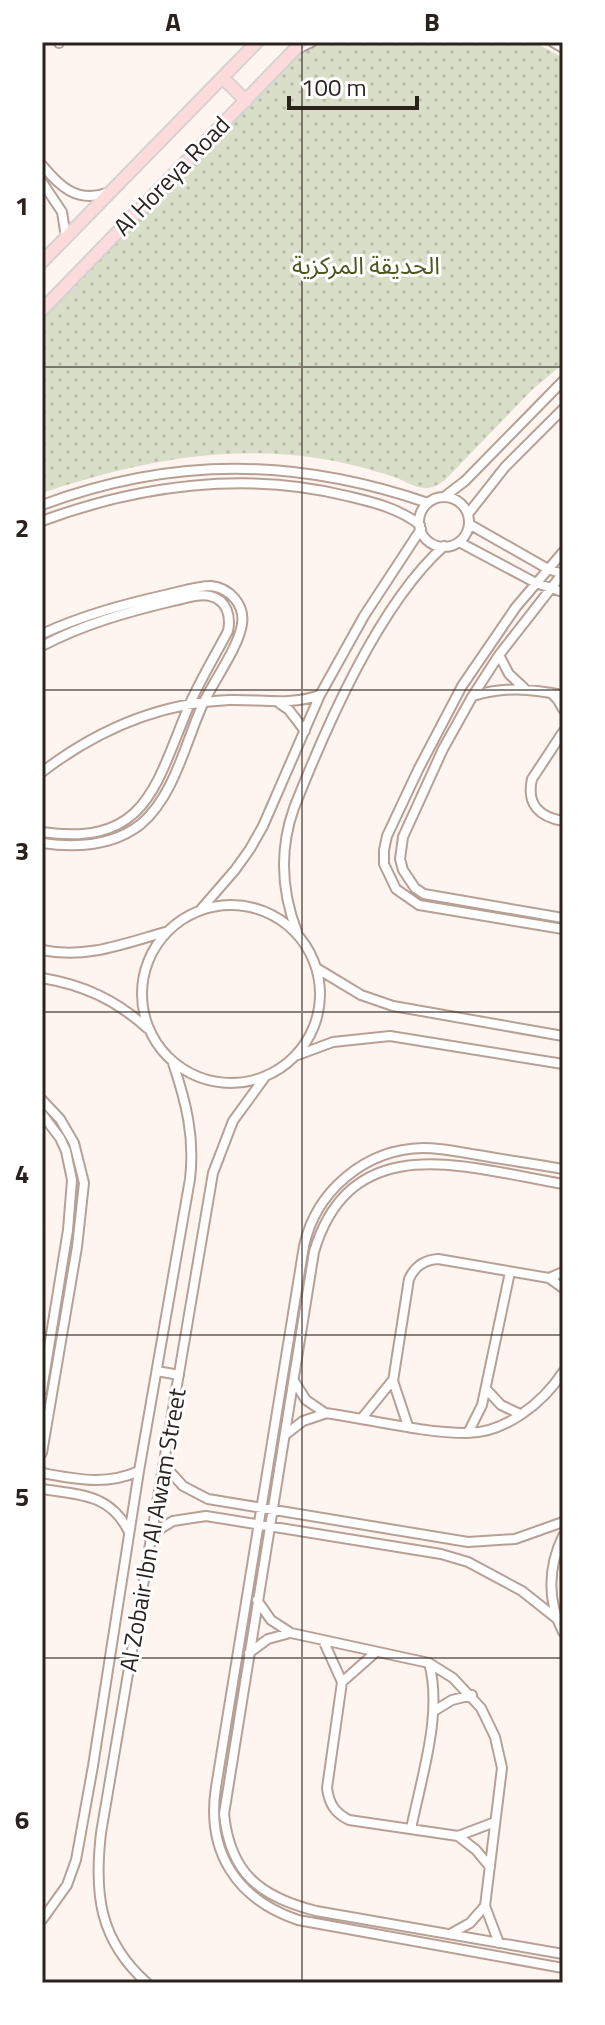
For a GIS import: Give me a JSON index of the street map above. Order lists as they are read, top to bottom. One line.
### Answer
{"streets":{"main road":["Al Horeya Road"],"street":["Al Zobair Ibn Al Awam Street"]},"parks":["الحديقة المركزية"],"scale_bar":"100 m","grid":{"columns":["A","B"],"rows":["1","2","3","4","5","6"]}}
